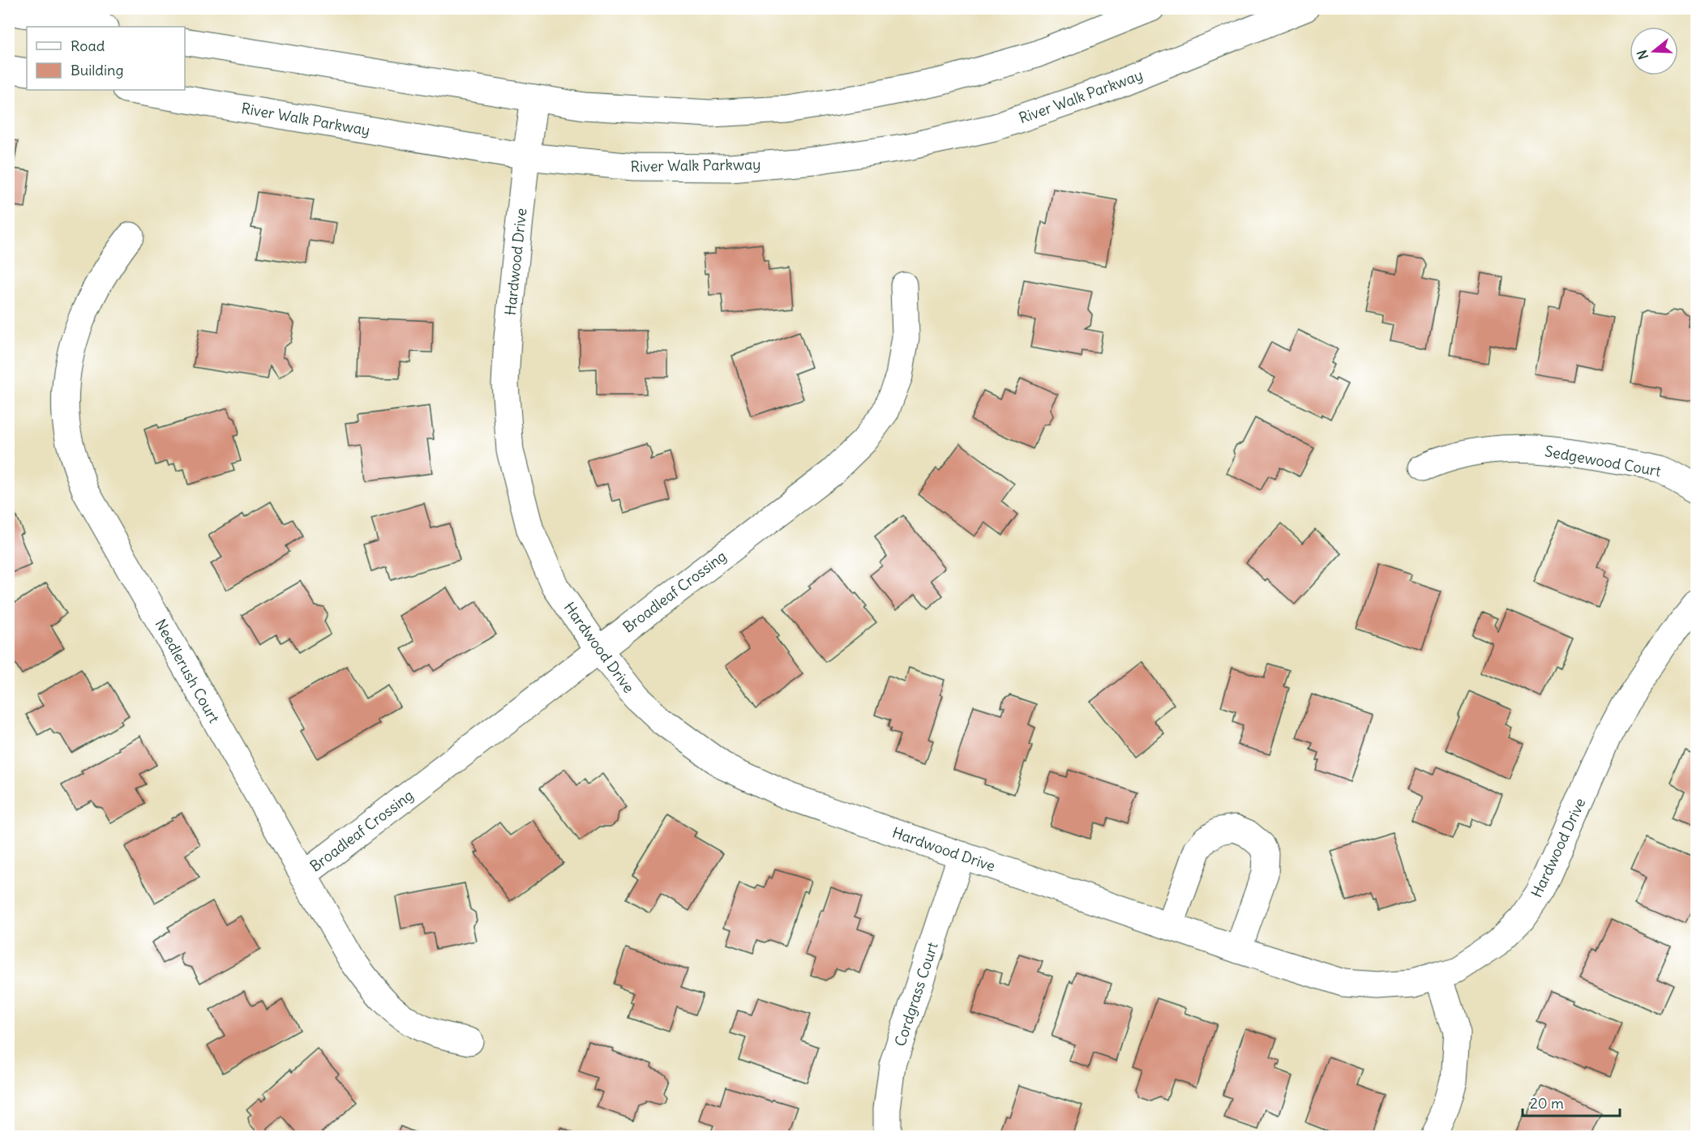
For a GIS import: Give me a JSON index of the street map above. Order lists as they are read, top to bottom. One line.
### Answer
{"streets":{"street":["River Walk Parkway","Hardwood Drive","Sedgewood Court","Broadleaf Crossing","Needlerush Court","Cordgrass Court"]},"crossings":[["River Walk Parkway","Hardwood Drive"],["Hardwood Drive","Broadleaf Crossing"],["Hardwood Drive","Cordgrass Court"],["Broadleaf Crossing","Needlerush Court"]],"legend":["Road","Building"],"scale_bar":"20 m","north":"left"}
